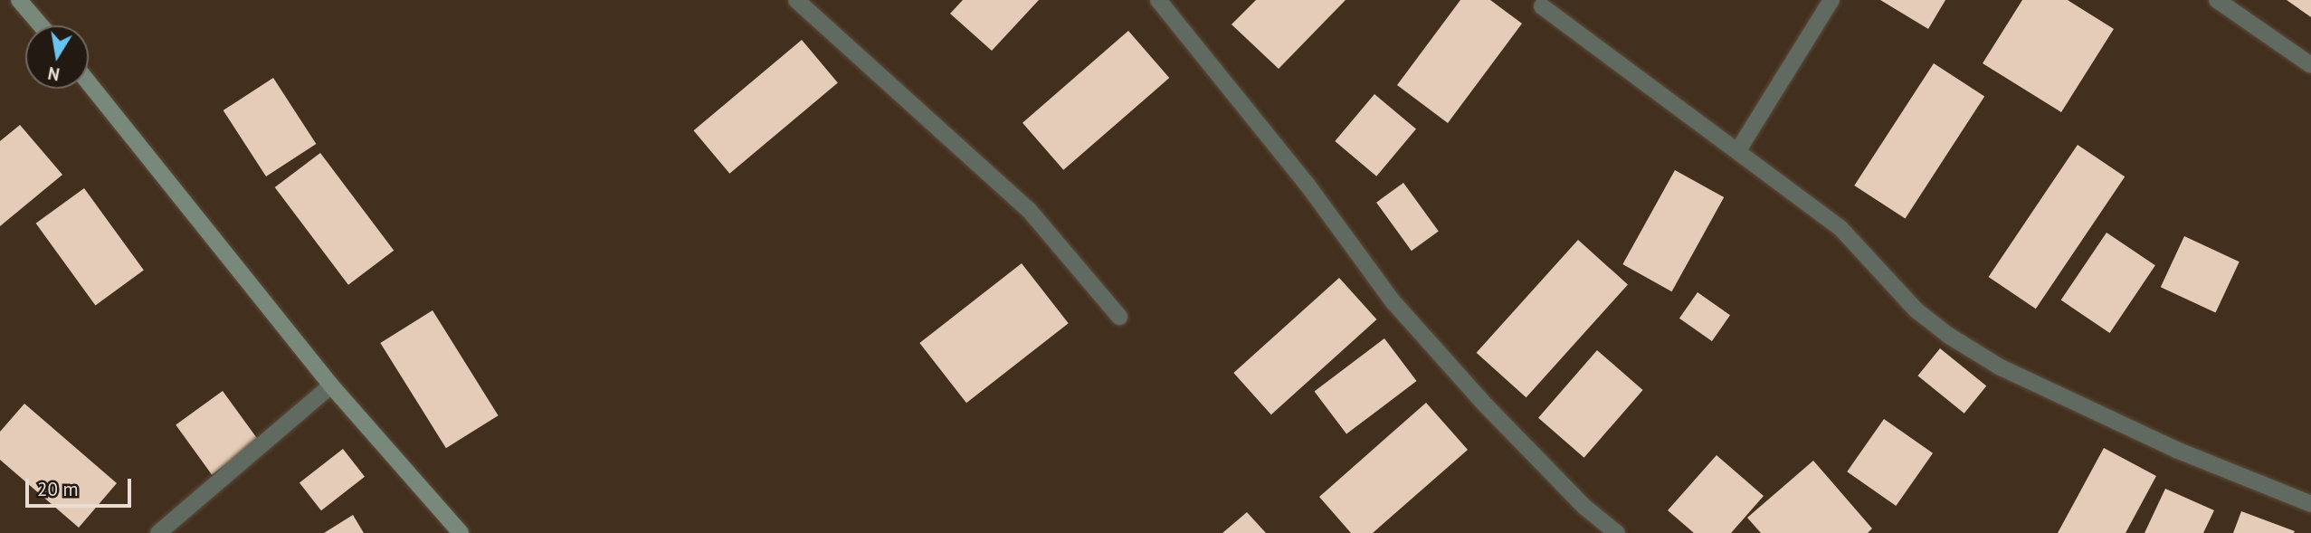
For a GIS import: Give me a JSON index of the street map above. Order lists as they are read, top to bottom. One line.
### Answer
{"scale_bar":"20 m","north":"bottom"}
